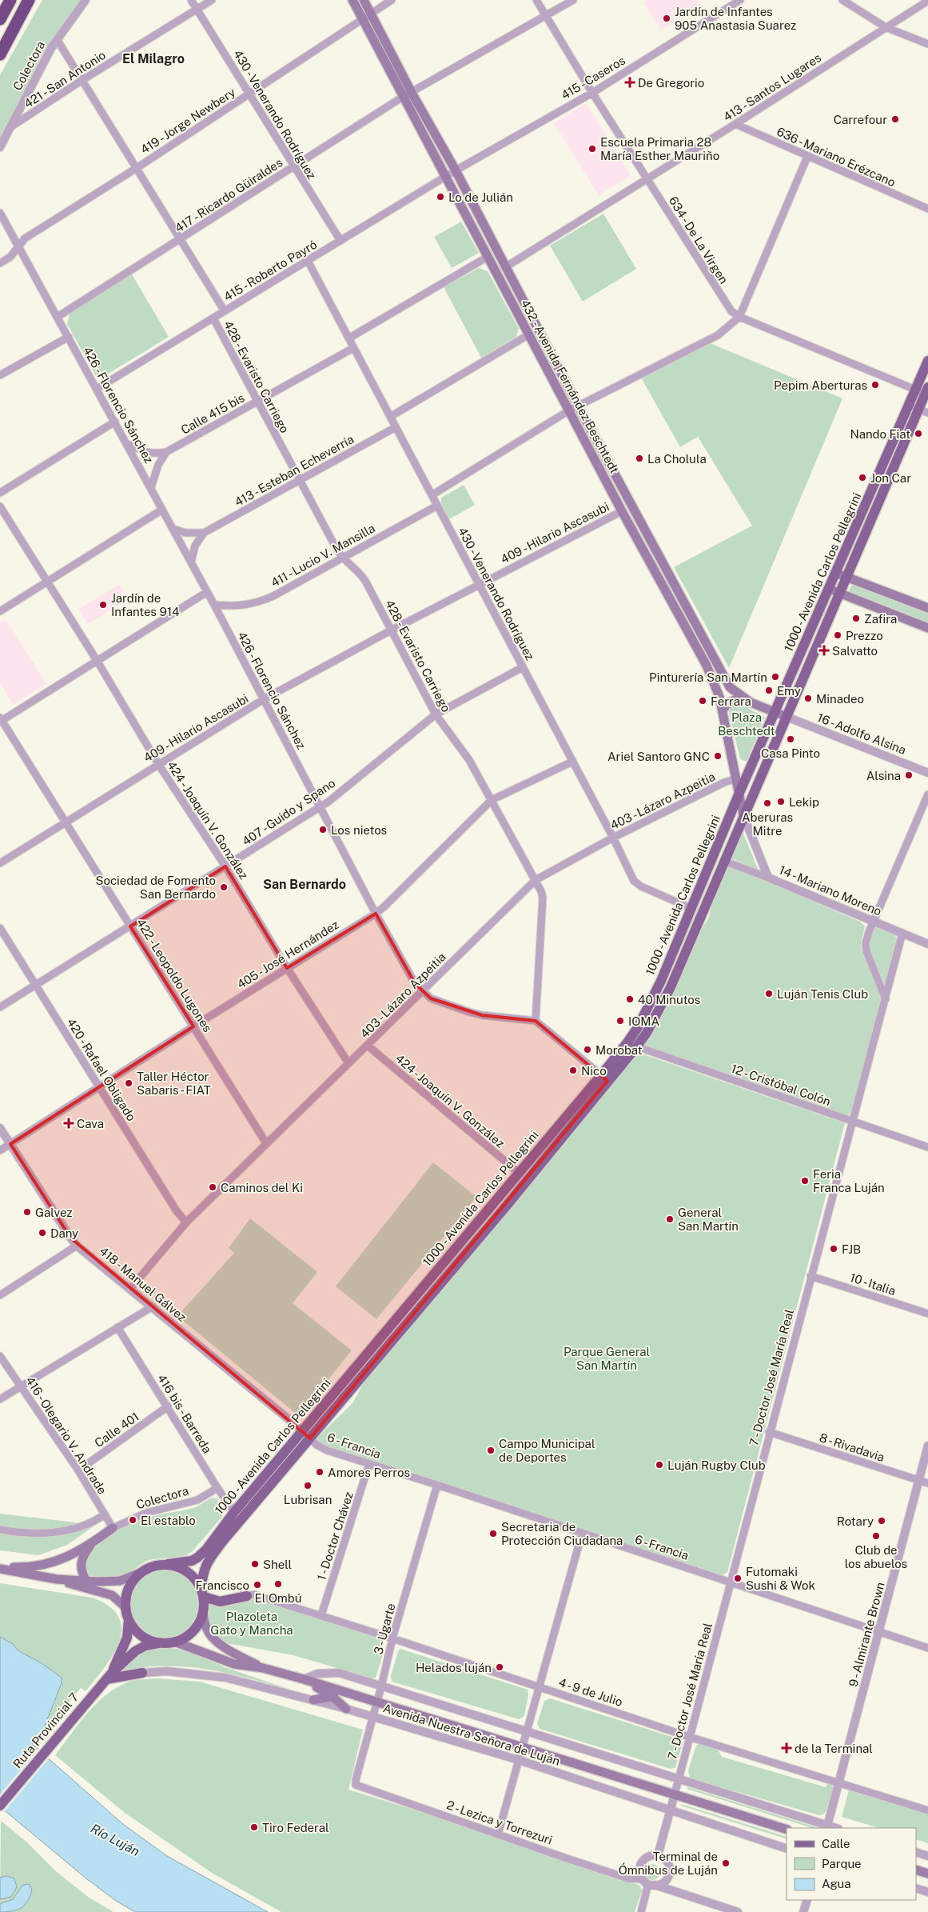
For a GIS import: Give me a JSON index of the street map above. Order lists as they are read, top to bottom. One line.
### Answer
{"streets":{"main road":["432 - Avenida Fernández Beschtedt","1000 - Avenida Carlos Pellegrini","Ruta Provincial 7","Avenida Nuestra Señora de Luján"],"street":["Colectora","415 - Caseros","421 - San Antonio","413 - Santos Lugares","430 - Venerando Rodríguez","419 - Jorge Newbery","636 - Mariano Erézcano","417 - Ricardo Güiraldes","634 - De La Virgen","415 - Roberto Payró","428 - Evaristo Carriego","426 - Florencio Sánchez","Calle 415 bis","413 - Esteban Echeverría","409 - Hilario Ascasubi","411 - Lucio V. Mansilla","16 - Adolfo Alsina","403 - Lázaro Azpeitia","407 - Guido y Spano","424 - Joaquín V. González","14 - Mariano Moreno","405 - José Hernández","422 - Leopoldo Lugones","420 - Rafael Obligado","12 - Cristóbal Colón","418 - Manuel Gálvez","10 - Italia","7 - Doctor José María Real","416 bis - Barreda","Calle 401","416 - Olegario V. Andrade","6 - Francia","8 - Rivadavia","1 - Doctor Chávez","3 - Ugarte","9 - Almirante Brown","4 - 9 de Julio","2 - Lezica y Torrezuri"]},"crossings":[["Colectora","421 - San Antonio"],["Colectora","428 - Evaristo Carriego"],["Colectora","416 bis - Barreda"],["Colectora","416 - Olegario V. Andrade"],["415 - Caseros","634 - De La Virgen"],["415 - Caseros","415 - Roberto Payró"],["415 - Caseros","432 - Avenida Fernández Beschtedt"],["421 - San Antonio","430 - Venerando Rodríguez"],["421 - San Antonio","428 - Evaristo Carriego"],["413 - Santos Lugares","636 - Mariano Erézcano"],["413 - Santos Lugares","634 - De La Virgen"],["413 - Santos Lugares","432 - Avenida Fernández Beschtedt"],["430 - Venerando Rodríguez","419 - Jorge Newbery"],["430 - Venerando Rodríguez","417 - Ricardo Güiraldes"],["430 - Venerando Rodríguez","415 - Roberto Payró"],["430 - Venerando Rodríguez","Calle 415 bis"],["430 - Venerando Rodríguez","413 - Esteban Echeverría"],["430 - Venerando Rodríguez","409 - Hilario Ascasubi"],["430 - Venerando Rodríguez","411 - Lucio V. Mansilla"],["430 - Venerando Rodríguez","1000 - Avenida Carlos Pellegrini"],["430 - Venerando Rodríguez","403 - Lázaro Azpeitia"],["430 - Venerando Rodríguez","407 - Guido y Spano"],["430 - Venerando Rodríguez","405 - José Hernández"],["419 - Jorge Newbery","428 - Evaristo Carriego"],["419 - Jorge Newbery","432 - Avenida Fernández Beschtedt"],["419 - Jorge Newbery","426 - Florencio Sánchez"],["417 - Ricardo Güiraldes","634 - De La Virgen"],["417 - Ricardo Güiraldes","428 - Evaristo Carriego"],["417 - Ricardo Güiraldes","432 - Avenida Fernández Beschtedt"],["417 - Ricardo Güiraldes","426 - Florencio Sánchez"],["634 - De La Virgen","1000 - Avenida Carlos Pellegrini"],["415 - Roberto Payró","428 - Evaristo Carriego"],["415 - Roberto Payró","432 - Avenida Fernández Beschtedt"],["415 - Roberto Payró","426 - Florencio Sánchez"],["428 - Evaristo Carriego","426 - Florencio Sánchez"],["428 - Evaristo Carriego","Calle 415 bis"],["428 - Evaristo Carriego","413 - Esteban Echeverría"],["428 - Evaristo Carriego","409 - Hilario Ascasubi"],["428 - Evaristo Carriego","411 - Lucio V. Mansilla"],["428 - Evaristo Carriego","403 - Lázaro Azpeitia"],["428 - Evaristo Carriego","407 - Guido y Spano"],["428 - Evaristo Carriego","405 - José Hernández"],["432 - Avenida Fernández Beschtedt","409 - Hilario Ascasubi"],["432 - Avenida Fernández Beschtedt","1000 - Avenida Carlos Pellegrini"],["432 - Avenida Fernández Beschtedt","16 - Adolfo Alsina"],["432 - Avenida Fernández Beschtedt","403 - Lázaro Azpeitia"],["426 - Florencio Sánchez","Calle 415 bis"],["426 - Florencio Sánchez","409 - Hilario Ascasubi"],["426 - Florencio Sánchez","411 - Lucio V. Mansilla"],["426 - Florencio Sánchez","403 - Lázaro Azpeitia"],["426 - Florencio Sánchez","407 - Guido y Spano"],["426 - Florencio Sánchez","405 - José Hernández"],["409 - Hilario Ascasubi","424 - Joaquín V. González"],["409 - Hilario Ascasubi","422 - Leopoldo Lugones"],["1000 - Avenida Carlos Pellegrini","16 - Adolfo Alsina"],["1000 - Avenida Carlos Pellegrini","424 - Joaquín V. González"],["1000 - Avenida Carlos Pellegrini","14 - Mariano Moreno"],["1000 - Avenida Carlos Pellegrini","12 - Cristóbal Colón"],["1000 - Avenida Carlos Pellegrini","418 - Manuel Gálvez"],["1000 - Avenida Carlos Pellegrini","416 bis - Barreda"],["1000 - Avenida Carlos Pellegrini","6 - Francia"],["1000 - Avenida Carlos Pellegrini","Ruta Provincial 7"],["1000 - Avenida Carlos Pellegrini","Avenida Nuestra Señora de Luján"],["403 - Lázaro Azpeitia","424 - Joaquín V. González"],["403 - Lázaro Azpeitia","422 - Leopoldo Lugones"],["403 - Lázaro Azpeitia","420 - Rafael Obligado"],["403 - Lázaro Azpeitia","418 - Manuel Gálvez"],["407 - Guido y Spano","424 - Joaquín V. González"],["407 - Guido y Spano","422 - Leopoldo Lugones"],["407 - Guido y Spano","420 - Rafael Obligado"],["424 - Joaquín V. González","405 - José Hernández"],["14 - Mariano Moreno","7 - Doctor José María Real"],["405 - José Hernández","422 - Leopoldo Lugones"],["405 - José Hernández","420 - Rafael Obligado"],["405 - José Hernández","418 - Manuel Gálvez"],["12 - Cristóbal Colón","7 - Doctor José María Real"],["418 - Manuel Gálvez","6 - Francia"],["10 - Italia","7 - Doctor José María Real"],["7 - Doctor José María Real","6 - Francia"],["7 - Doctor José María Real","8 - Rivadavia"],["7 - Doctor José María Real","4 - 9 de Julio"],["7 - Doctor José María Real","Avenida Nuestra Señora de Luján"],["7 - Doctor José María Real","2 - Lezica y Torrezuri"],["416 bis - Barreda","Calle 401"],["Calle 401","416 - Olegario V. Andrade"],["6 - Francia","1 - Doctor Chávez"],["6 - Francia","3 - Ugarte"],["6 - Francia","9 - Almirante Brown"],["8 - Rivadavia","9 - Almirante Brown"],["1 - Doctor Chávez","4 - 9 de Julio"],["3 - Ugarte","4 - 9 de Julio"],["3 - Ugarte","Avenida Nuestra Señora de Luján"],["3 - Ugarte","2 - Lezica y Torrezuri"],["9 - Almirante Brown","4 - 9 de Julio"],["9 - Almirante Brown","Avenida Nuestra Señora de Luján"],["Ruta Provincial 7","Avenida Nuestra Señora de Luján"]],"districts":["El Milagro","San Bernardo"],"water":["Río Luján"],"parks":["Plaza Beschtedt","Parque General San Martín","Plazoleta Gato y Mancha"],"places":{"other":["Jardín de Infantes 905 Anastasia Suarez","Carrefour","Escuela Primaria 28 María Esther Mauriño","Lo de Julián","Pepim Aberturas","Nando Fiat","La Cholula","Jon Car","Jardín de Infantes 914","Zafira","Prezzo","Pinturería San Martín","Emy","Minadeo","Ferrara","Casa Pinto","Ariel Santoro GNC","Alsina","Lekip","Aberuras Mitre","Los nietos","Sociedad de Fomento San Bernardo","Luján Tenis Club","40 Minutos","IOMA","Morobat","Nico","Taller Héctor Sabaris - FIAT","Feria Franca Luján","Caminos del Ki","Galvez","General San Martín","Dany","FJB","Campo Municipal de Deportes","Luján Rugby Club","Amores Perros","Lubrisan","El establo","Rotary","Secretaria de Protección Ciudadana","Club de los abuelos","Shell","Futomaki Sushi & Wok","El Ombú","Francisco","Helados luján","Tiro Federal","Terminal de Ómnibus de Luján"],"health":["De Gregorio","Salvatto","Cava","de la Terminal"]},"legend":["Calle","Parque","Agua"]}
